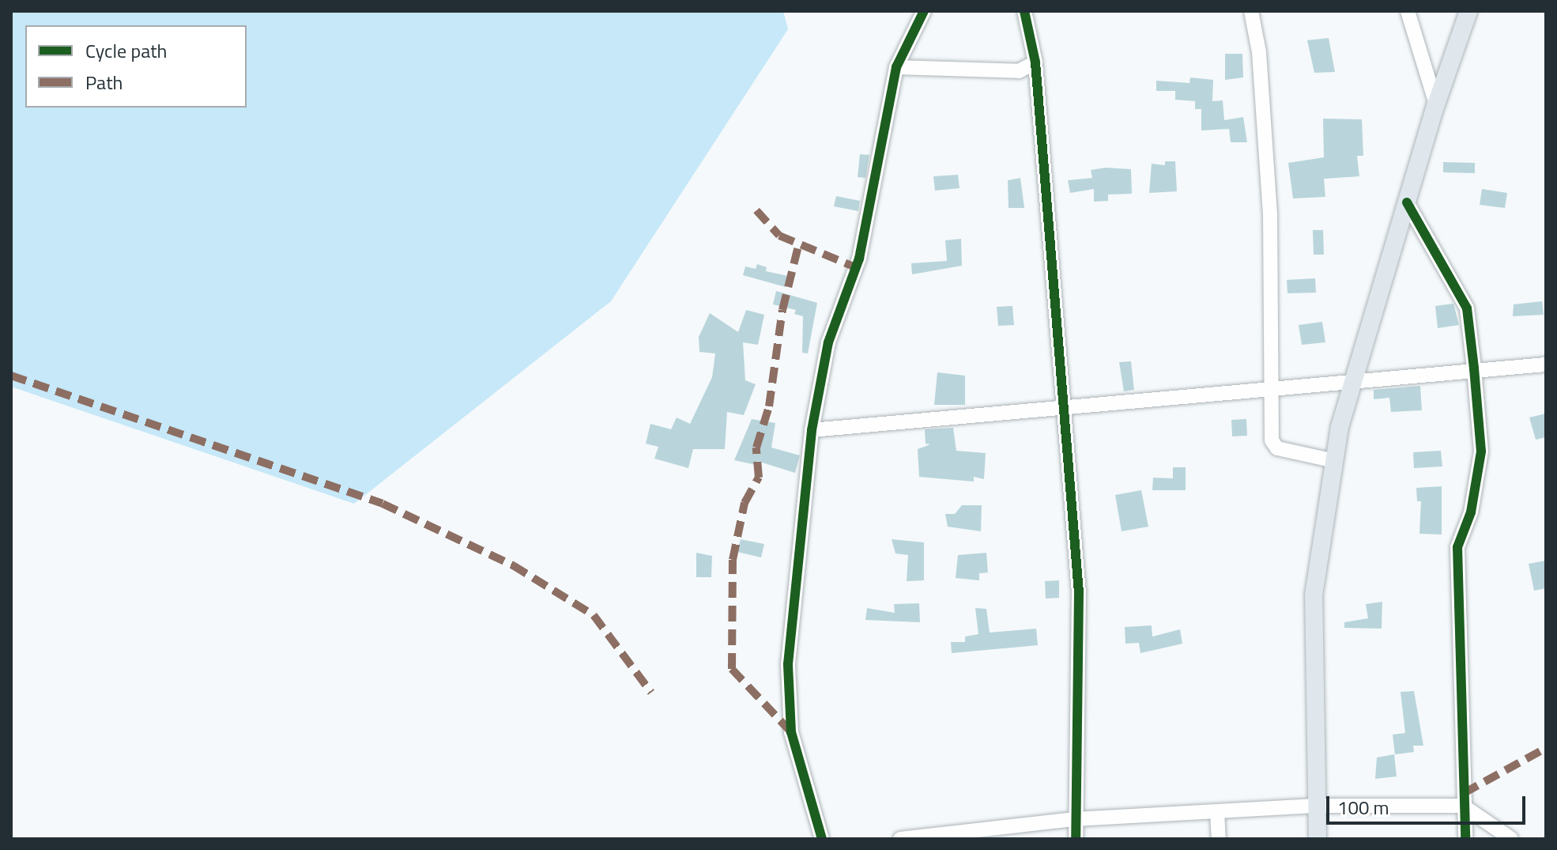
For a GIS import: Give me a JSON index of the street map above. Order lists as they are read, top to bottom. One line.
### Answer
{"legend":["Cycle path","Path"],"scale_bar":"100 m"}
